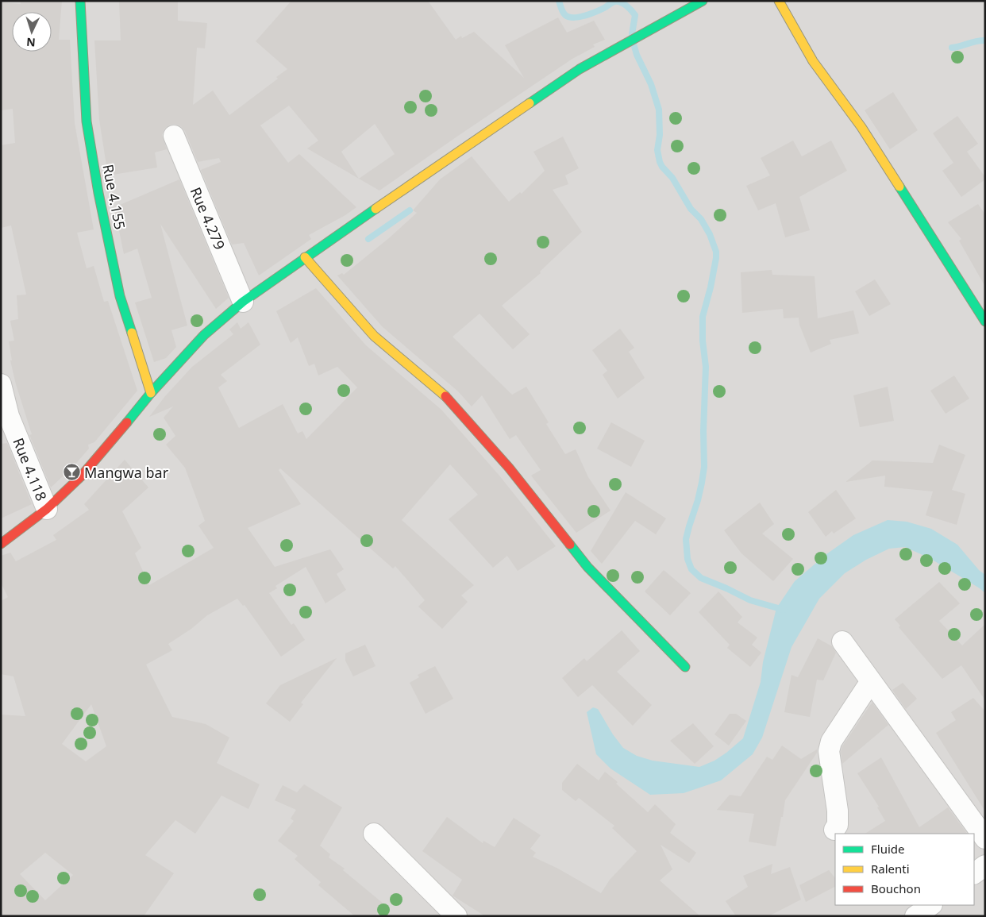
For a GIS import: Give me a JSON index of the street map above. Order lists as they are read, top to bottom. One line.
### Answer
{"streets":{"street":["Rue 4.155","Rue 4.279","Rue 4.118"]},"places":{"bar":["Mangwa bar"]},"legend":["Fluide","Ralenti","Bouchon"],"north":"bottom"}
